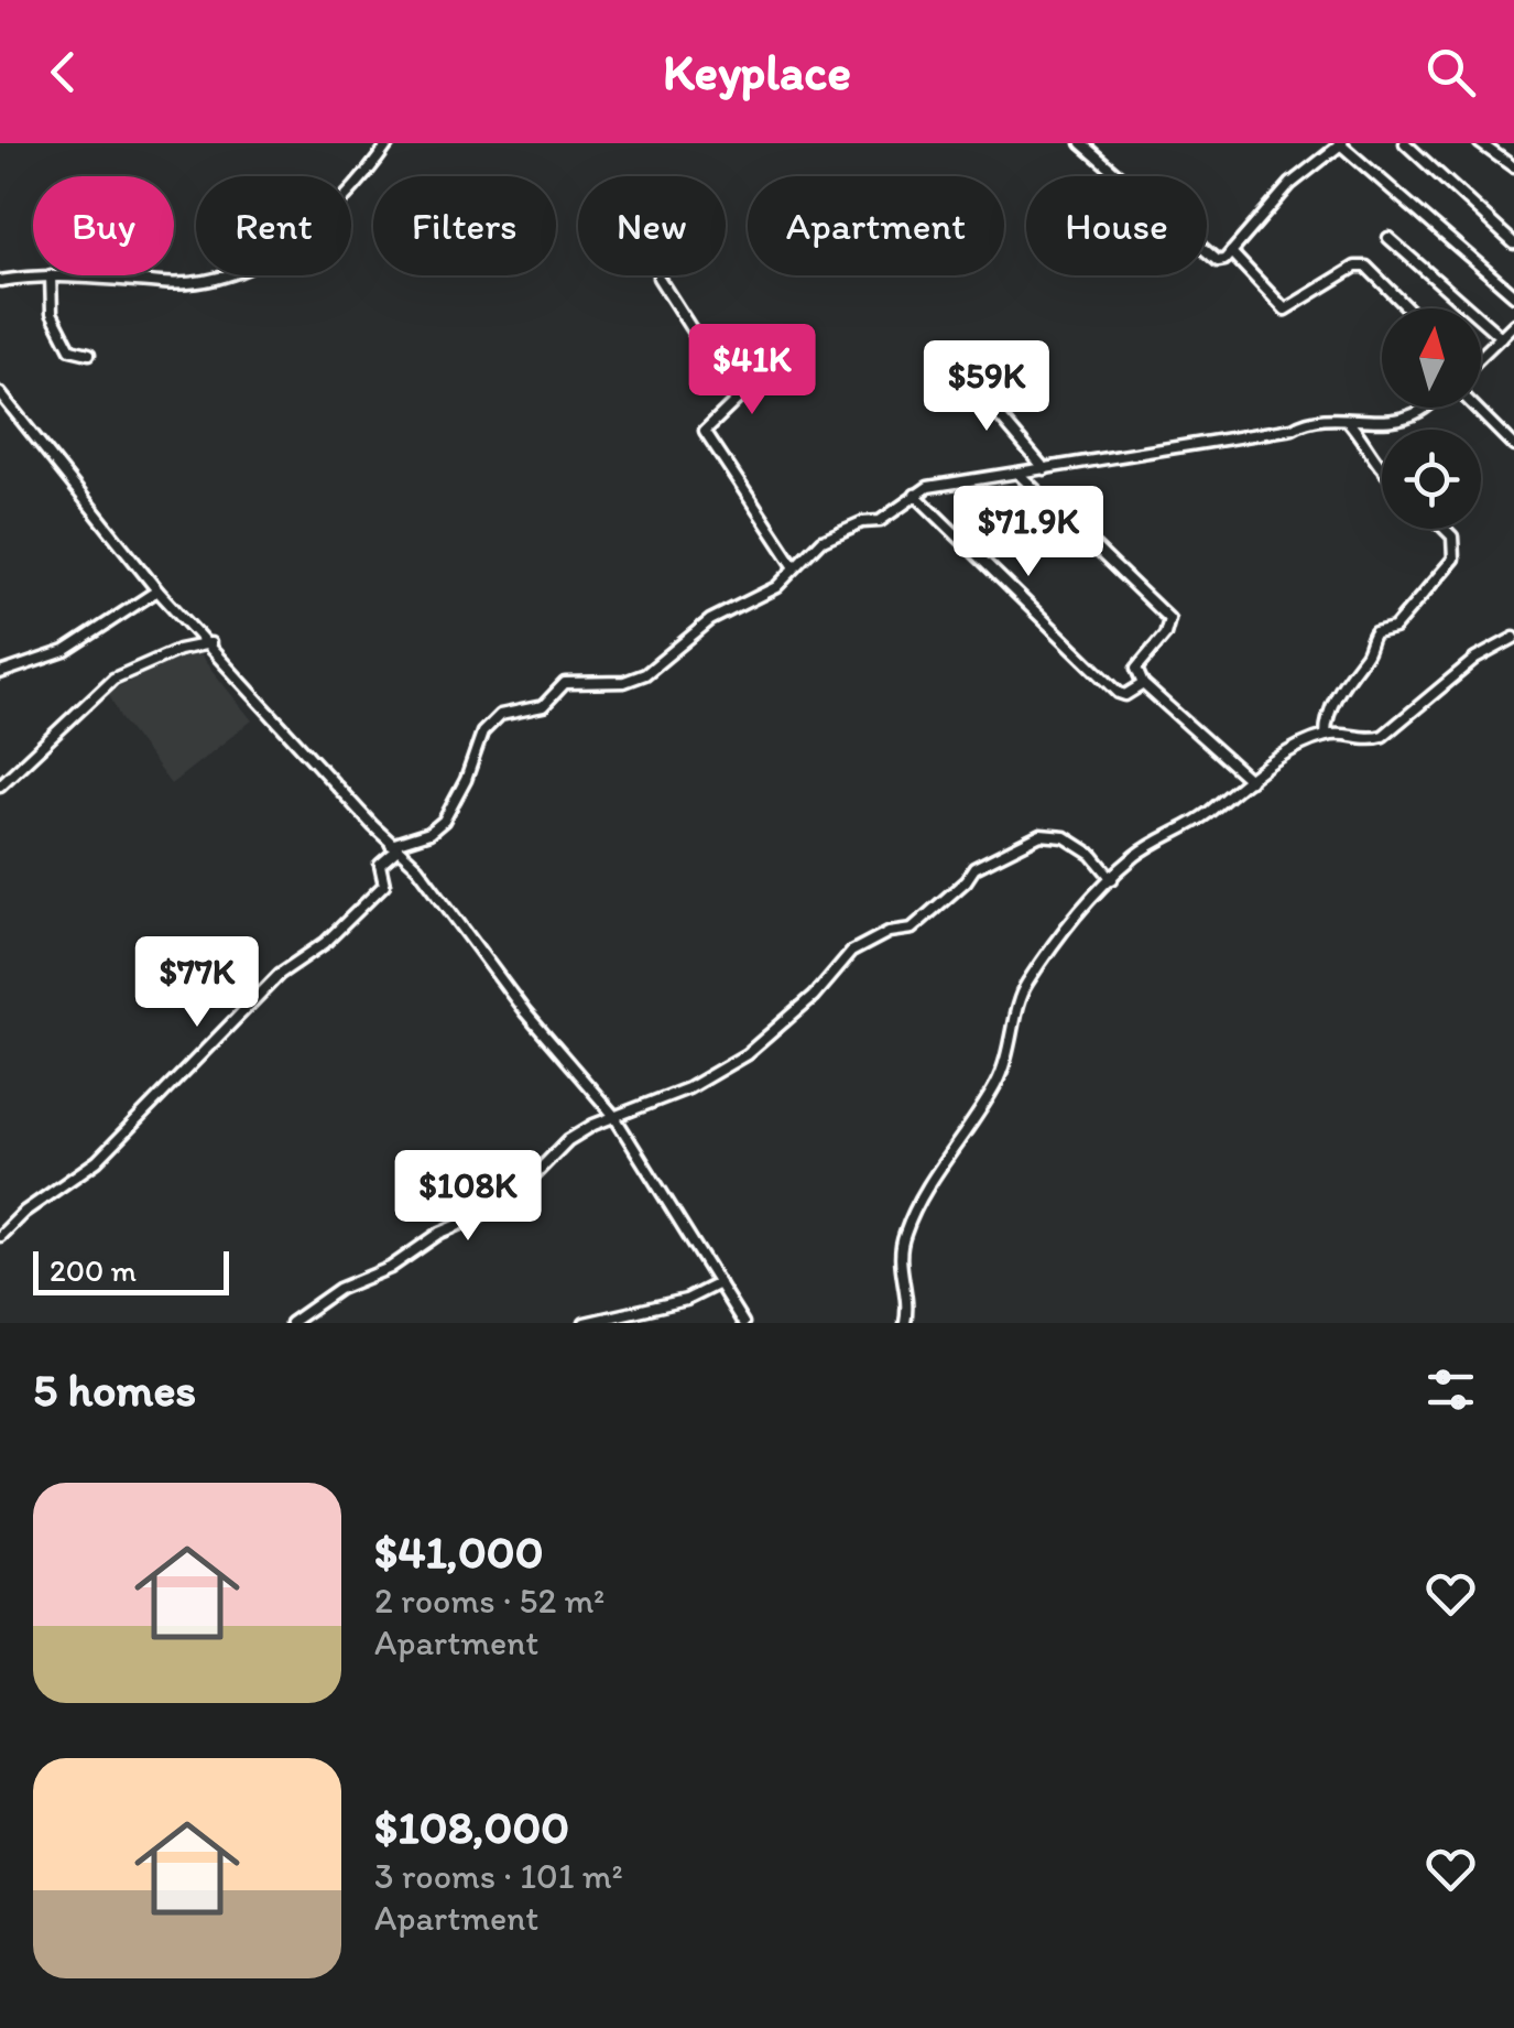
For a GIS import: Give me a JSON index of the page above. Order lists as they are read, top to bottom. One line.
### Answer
{"scale_bar":"200 m","north":"top","page":{"header":"Keyplace","chip":["Buy","Rent","Filters","New","Apartment","House"],"price":["$41K","$59K","$71.9K","$77K","$108K"],"scale":"200 m","heading":"5 homes","list":[{"name":"$41,000","note":"2 rooms · 52 m² · Apartment"},{"name":"$108,000","note":"3 rooms · 101 m² · Apartment"}]}}
